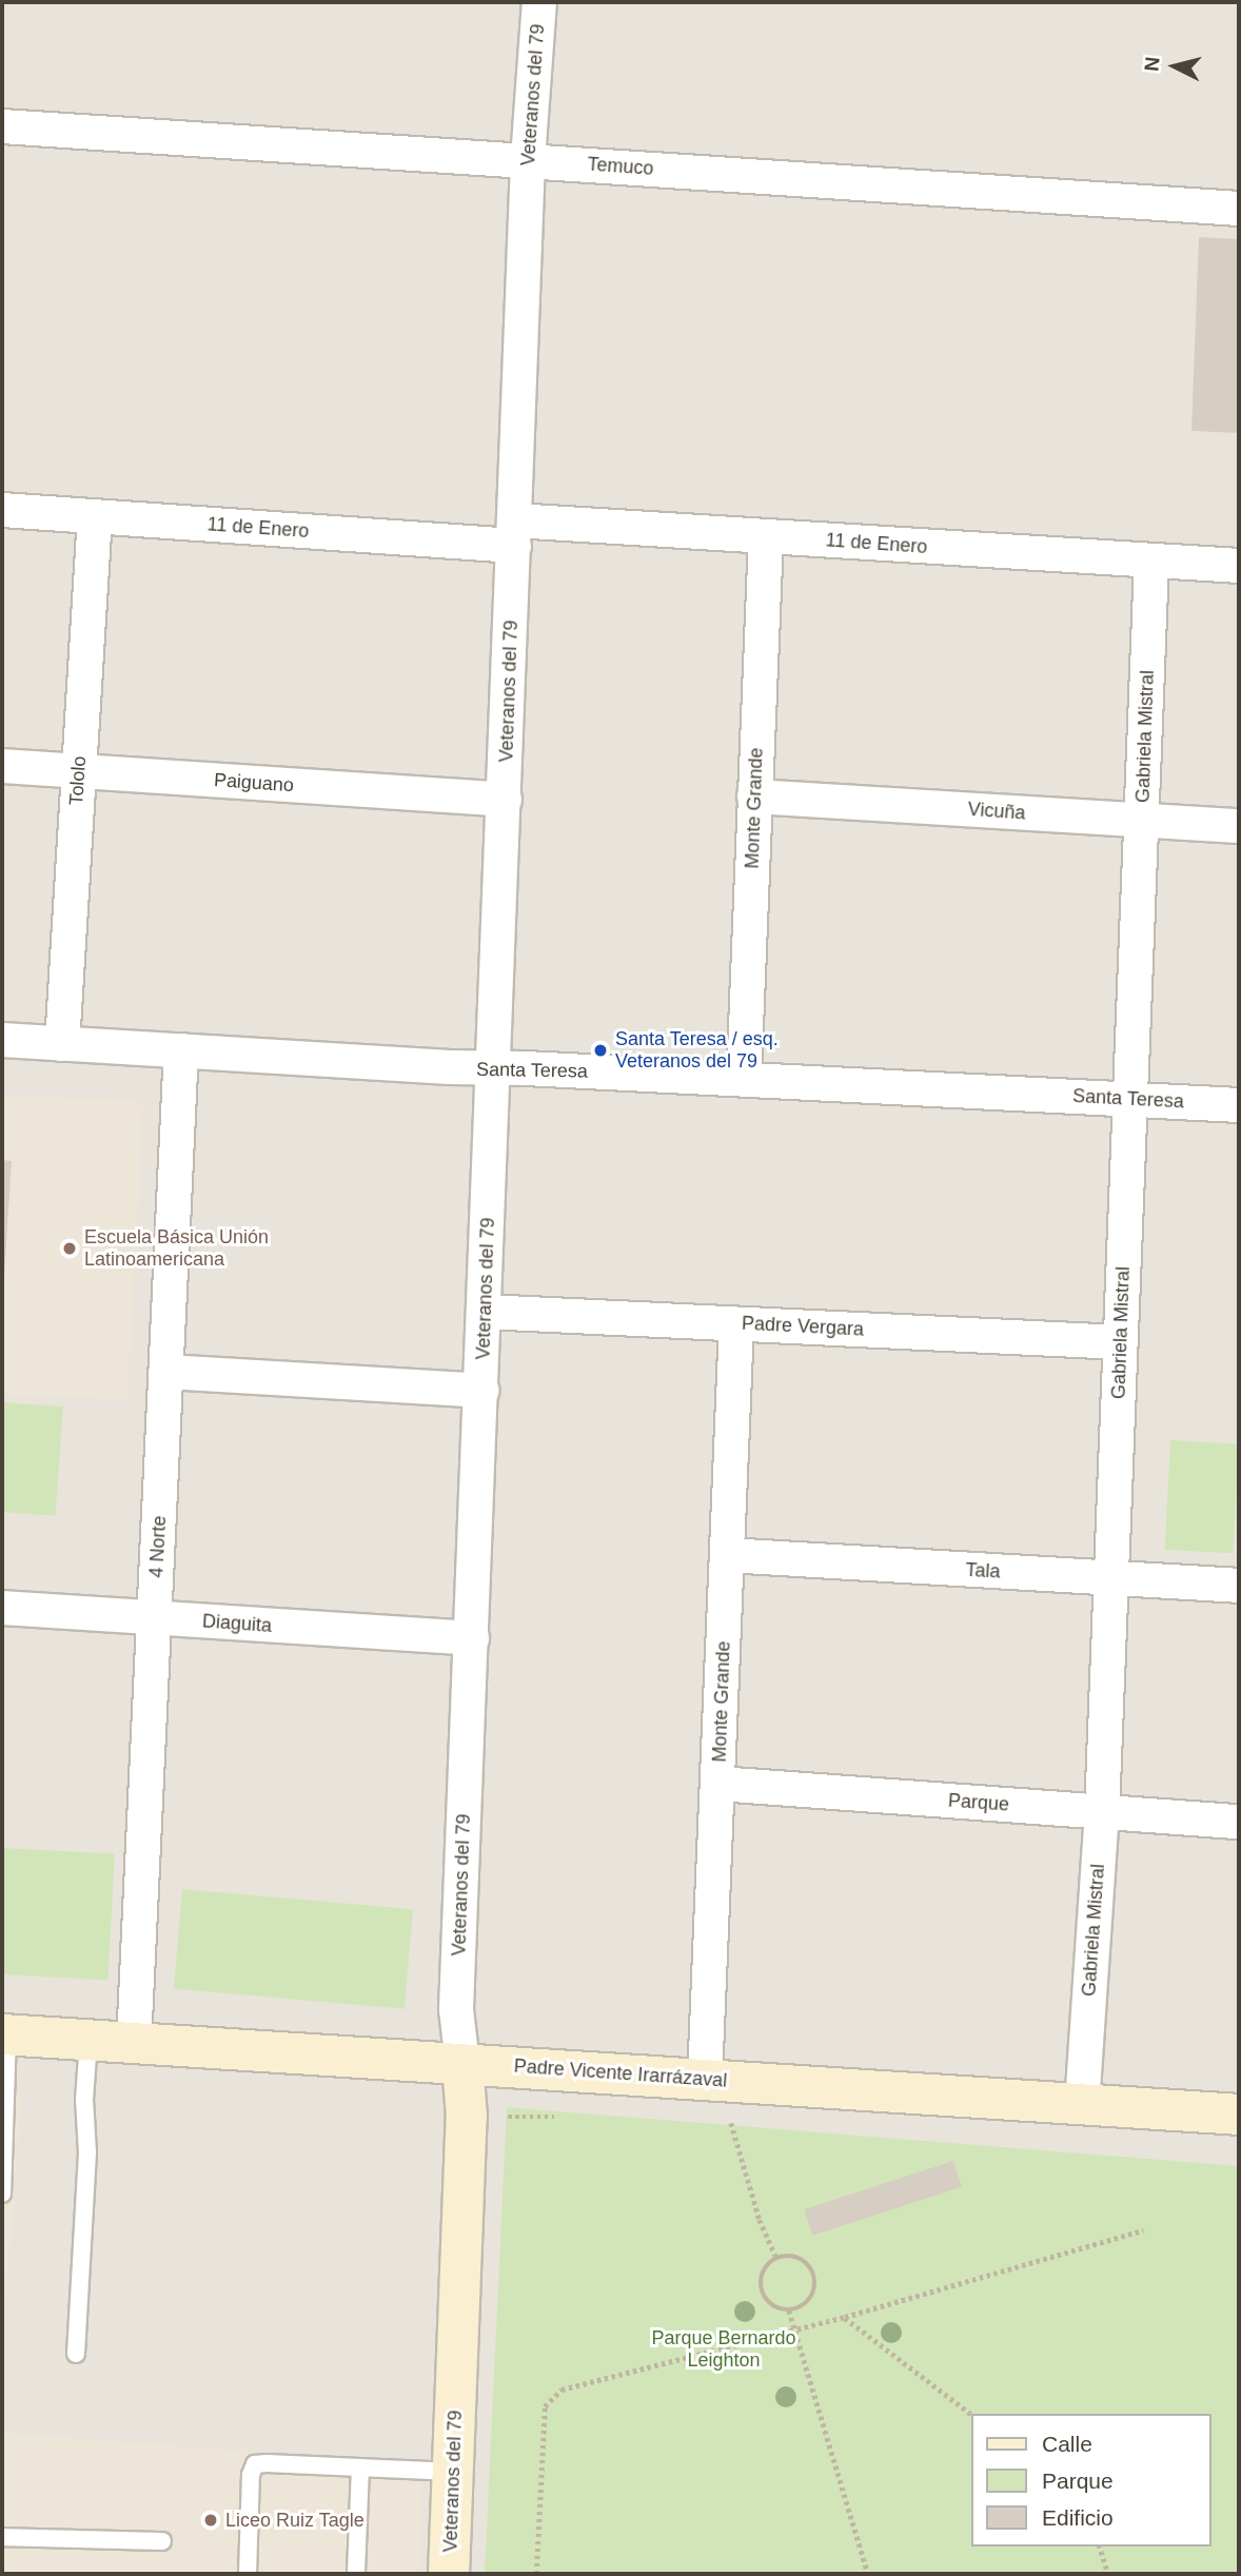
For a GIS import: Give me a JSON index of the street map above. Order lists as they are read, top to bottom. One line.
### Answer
{"streets":{"street":["Veteranos del 79","Temuco","11 de Enero","Gabriela Mistral","Tololo","Paiguano","Monte Grande","Vicuña","Santa Teresa","Padre Vergara","4 Norte","Tala","Diaguita","Parque","Padre Vicente Irarrázaval"]},"crossings":[["Veteranos del 79","Temuco"],["Veteranos del 79","11 de Enero"],["Veteranos del 79","Paiguano"],["Veteranos del 79","Santa Teresa"],["Veteranos del 79","Padre Vergara"],["Veteranos del 79","Diaguita"],["Veteranos del 79","Padre Vicente Irarrázaval"],["11 de Enero","Gabriela Mistral"],["11 de Enero","Tololo"],["11 de Enero","Monte Grande"],["Gabriela Mistral","Vicuña"],["Gabriela Mistral","Santa Teresa"],["Gabriela Mistral","Padre Vergara"],["Gabriela Mistral","Tala"],["Gabriela Mistral","Parque"],["Gabriela Mistral","Padre Vicente Irarrázaval"],["Tololo","Paiguano"],["Tololo","Santa Teresa"],["Monte Grande","Vicuña"],["Monte Grande","Santa Teresa"],["Monte Grande","Padre Vergara"],["Monte Grande","Tala"],["Monte Grande","Parque"],["Monte Grande","Padre Vicente Irarrázaval"],["Santa Teresa","4 Norte"],["4 Norte","Diaguita"],["4 Norte","Padre Vicente Irarrázaval"]],"parks":["Parque Bernardo Leighton"],"places":["Santa Teresa / esq. Veteranos del 79","Escuela Básica Unión Latinoamericana","Liceo Ruiz Tagle"],"legend":["Calle","Parque","Edificio"],"north":"left"}
